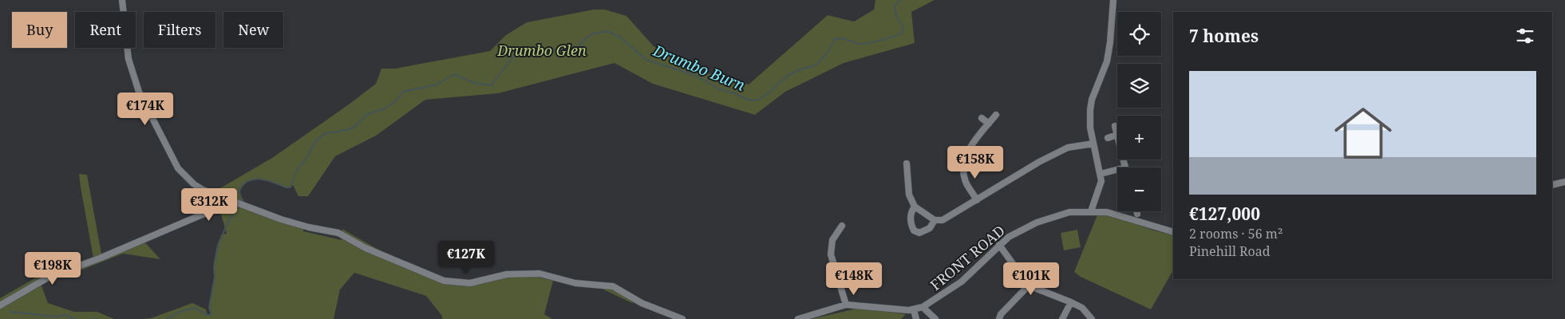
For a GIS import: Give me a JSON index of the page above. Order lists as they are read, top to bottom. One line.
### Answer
{"streets":{"street":["FRONT ROAD"]},"water":["Drumbo Burn"],"parks":["Drumbo Glen"],"page":{"map_buttons":["+","−"],"chip":["Buy","Rent","Filters","New"],"heading":"7 homes","list":[{"name":"€127,000","note":"2 rooms · 56 m² · Pinehill Road"}],"price":["€174K","€158K","€312K","€127K","€198K","€148K","€101K"]}}
